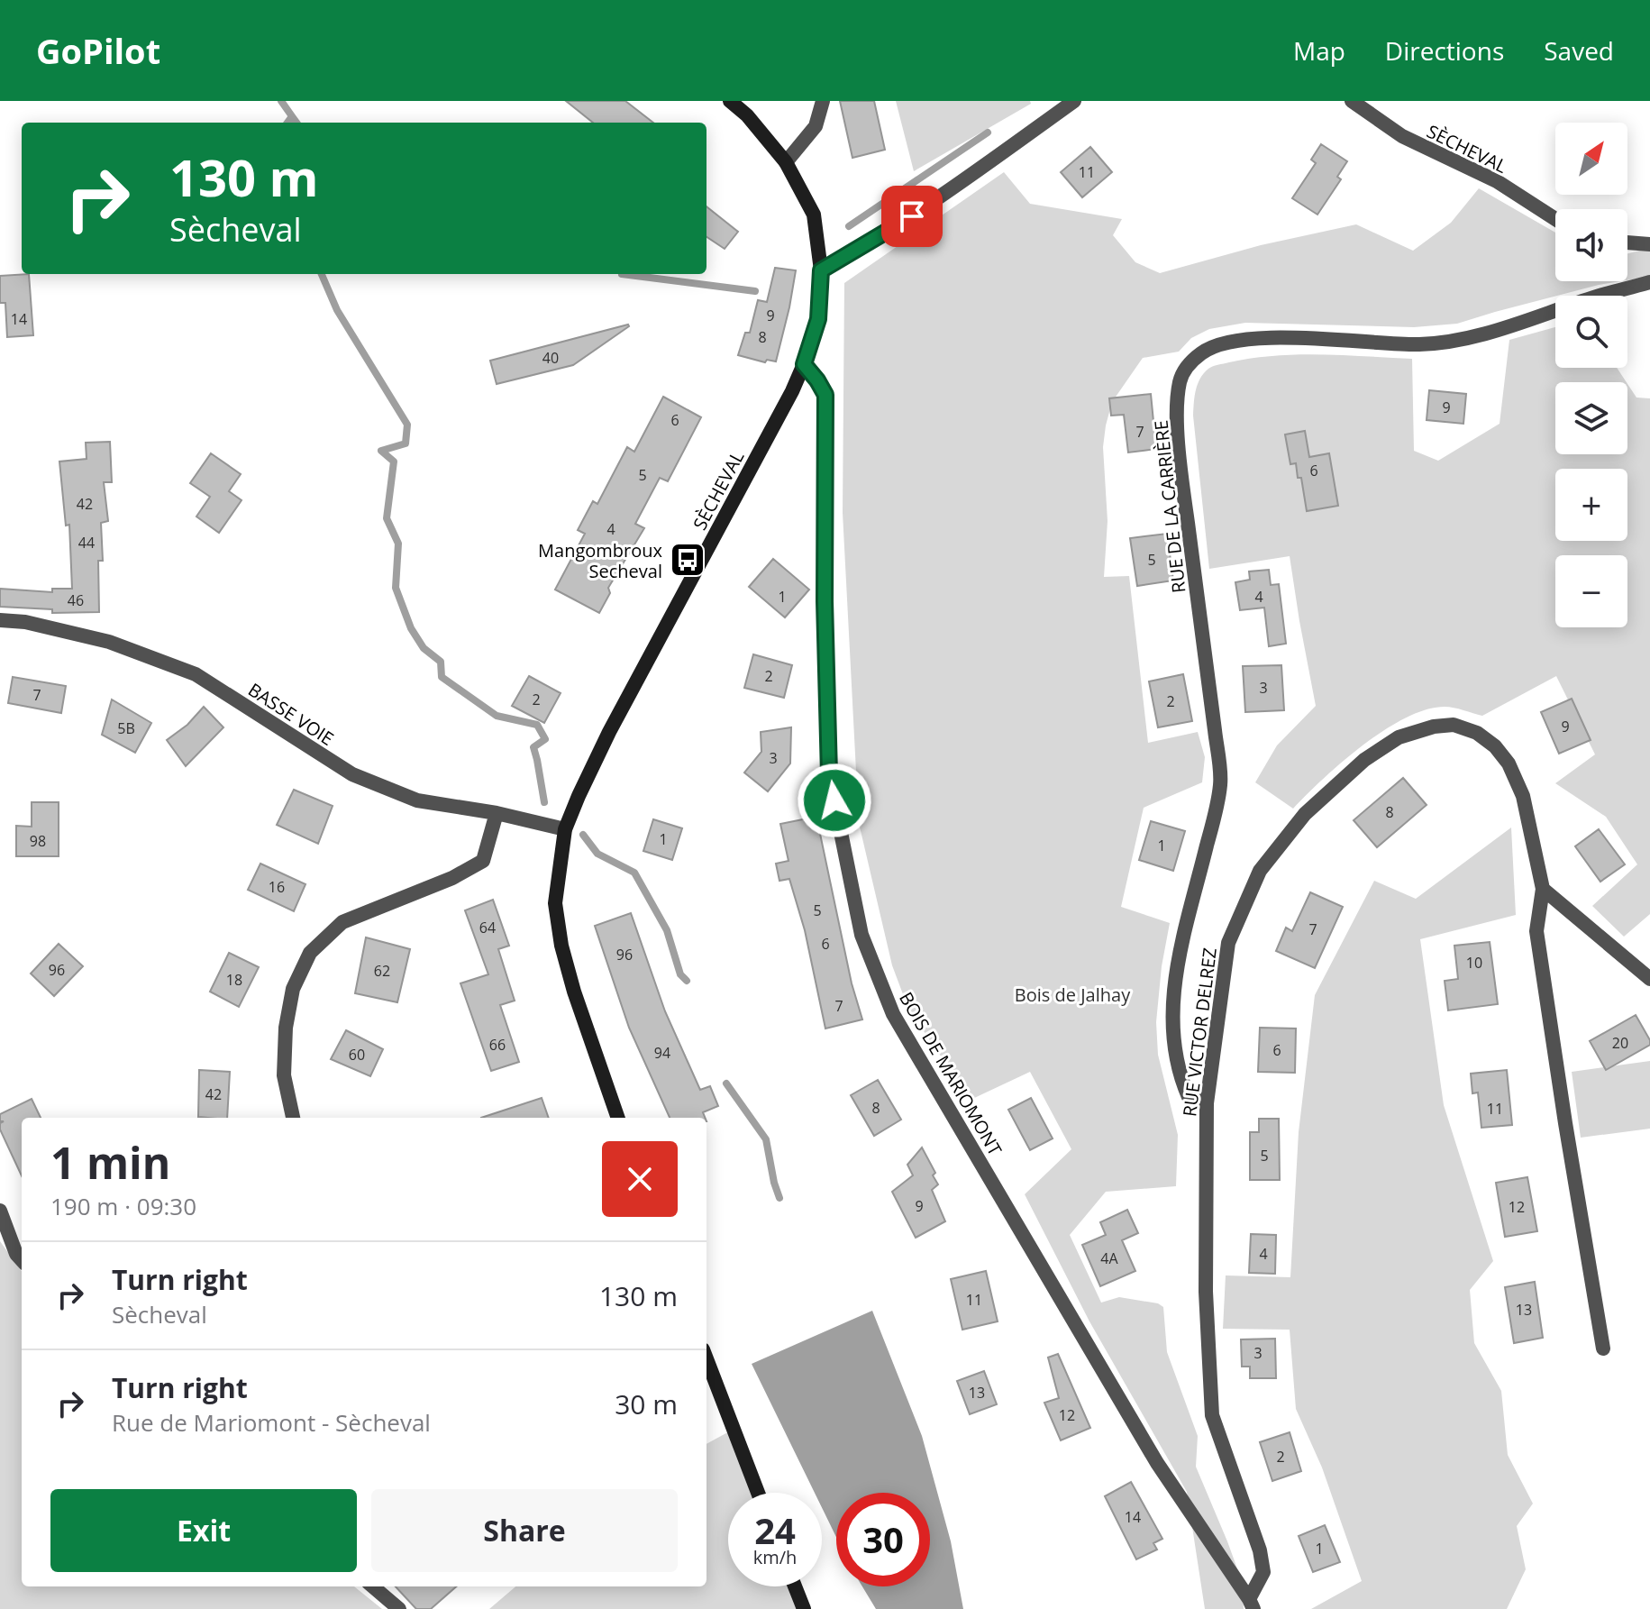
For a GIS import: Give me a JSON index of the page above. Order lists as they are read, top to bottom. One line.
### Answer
{"streets":{"main road":["SÈCHEVAL"],"street":["RUE DE LA CARRIÈRE","BASSE VOIE","RUE VICTOR DELREZ","BOIS DE MARIOMONT"]},"crossings":[["SÈCHEVAL","BASSE VOIE"],["SÈCHEVAL","BOIS DE MARIOMONT"],["RUE DE LA CARRIÈRE","RUE VICTOR DELREZ"],["RUE VICTOR DELREZ","BOIS DE MARIOMONT"]],"parks":["Bois de Jalhay"],"places":{"bus stop":["Mangombroux Secheval"]},"house_numbers":["11","9","14","8","40","9","6","7","6","5","42","4","44","5","1","4","46","2","3","7","2","2","9","5B","3","8","1","98","1","16","5","64","7","6","96","10","96","62","18","7","20","66","6","94","60","42","8","11","5","9","12","4","4A","11","13","3","13","12","2","14","1"],"north":"top right","page":{"header":"GoPilot","nav":["Map","Directions","Saved"],"map_buttons":["+","−"],"turn":["130 m","Sècheval"],"heading":["1 min","190 m · 09:30"],"list":[{"name":"Turn right","note":"Sècheval","value":"130 m"},{"name":"Turn right","note":"Rue de Mariomont - Sècheval","value":"30 m"}],"buttons":["Exit","Share"],"speed":"24 km/h","limit":"30"}}
